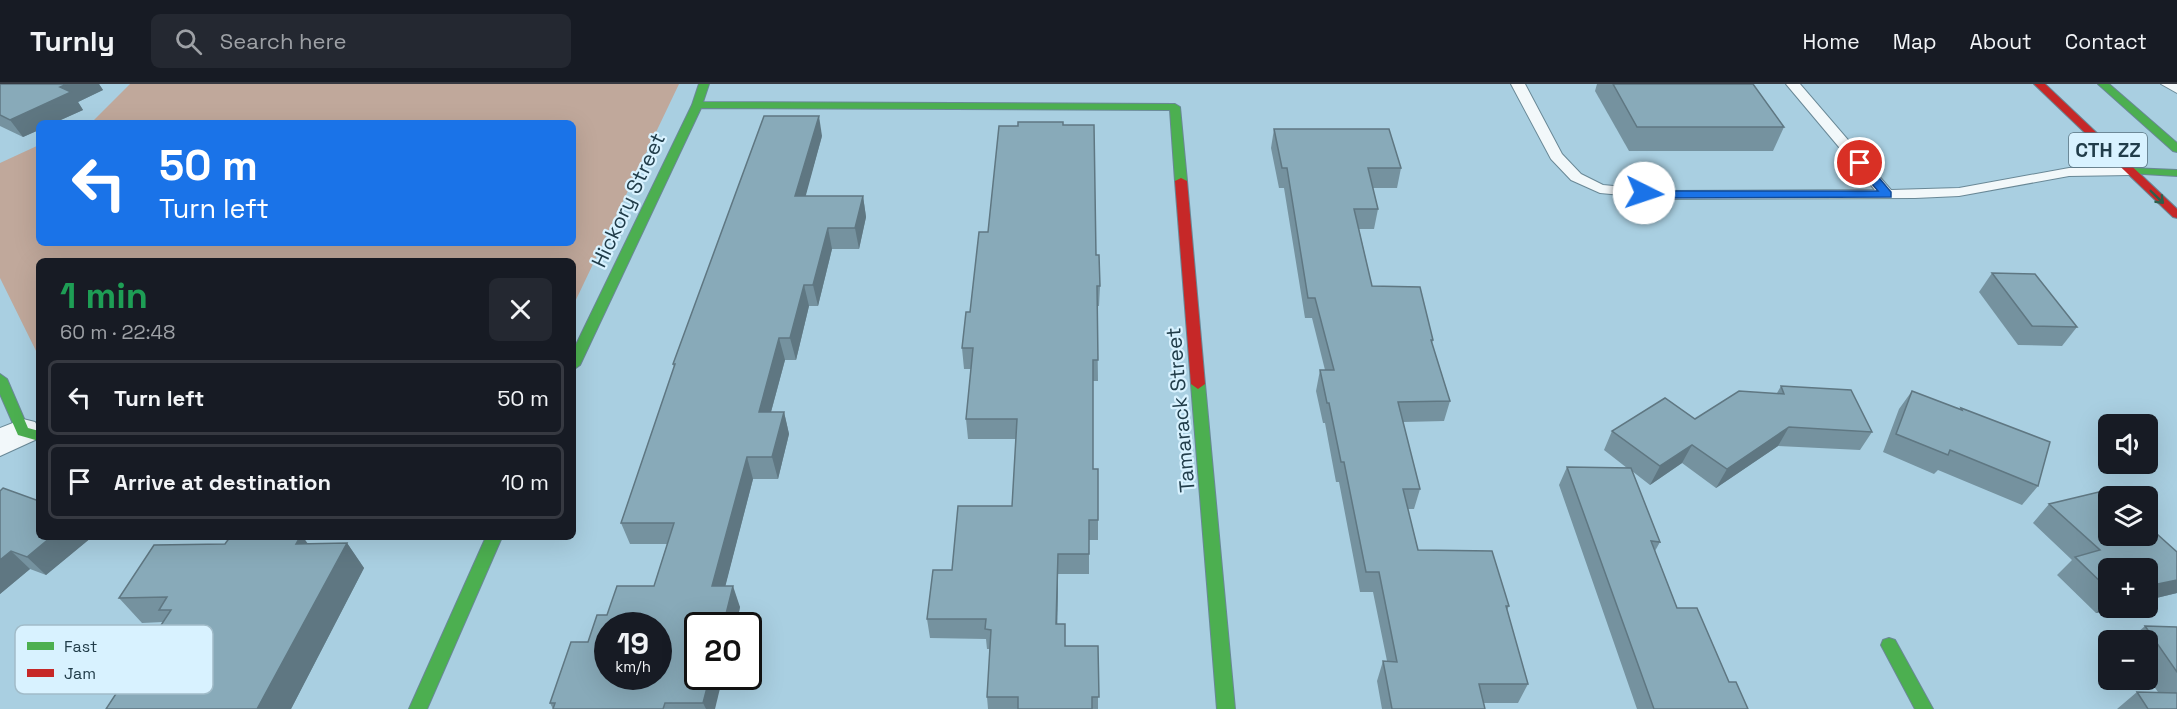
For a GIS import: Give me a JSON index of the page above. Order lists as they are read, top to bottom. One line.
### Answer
{"streets":{"street":["CTH ZZ","Hickory Street","Tamarack Street"]},"crossings":[["Hickory Street","Tamarack Street"]],"legend":["Fast","Jam"],"page":{"header":"Turnly","search":"Search here","nav":["Home","Map","About","Contact"],"turn":["50 m","Turn left"],"heading":["1 min","60 m · 22:48"],"list":[{"name":"Turn left","value":"50 m"},{"name":"Arrive at destination","value":"10 m"}],"map_buttons":["+","−"],"speed":"19 km/h","limit":"20"}}
